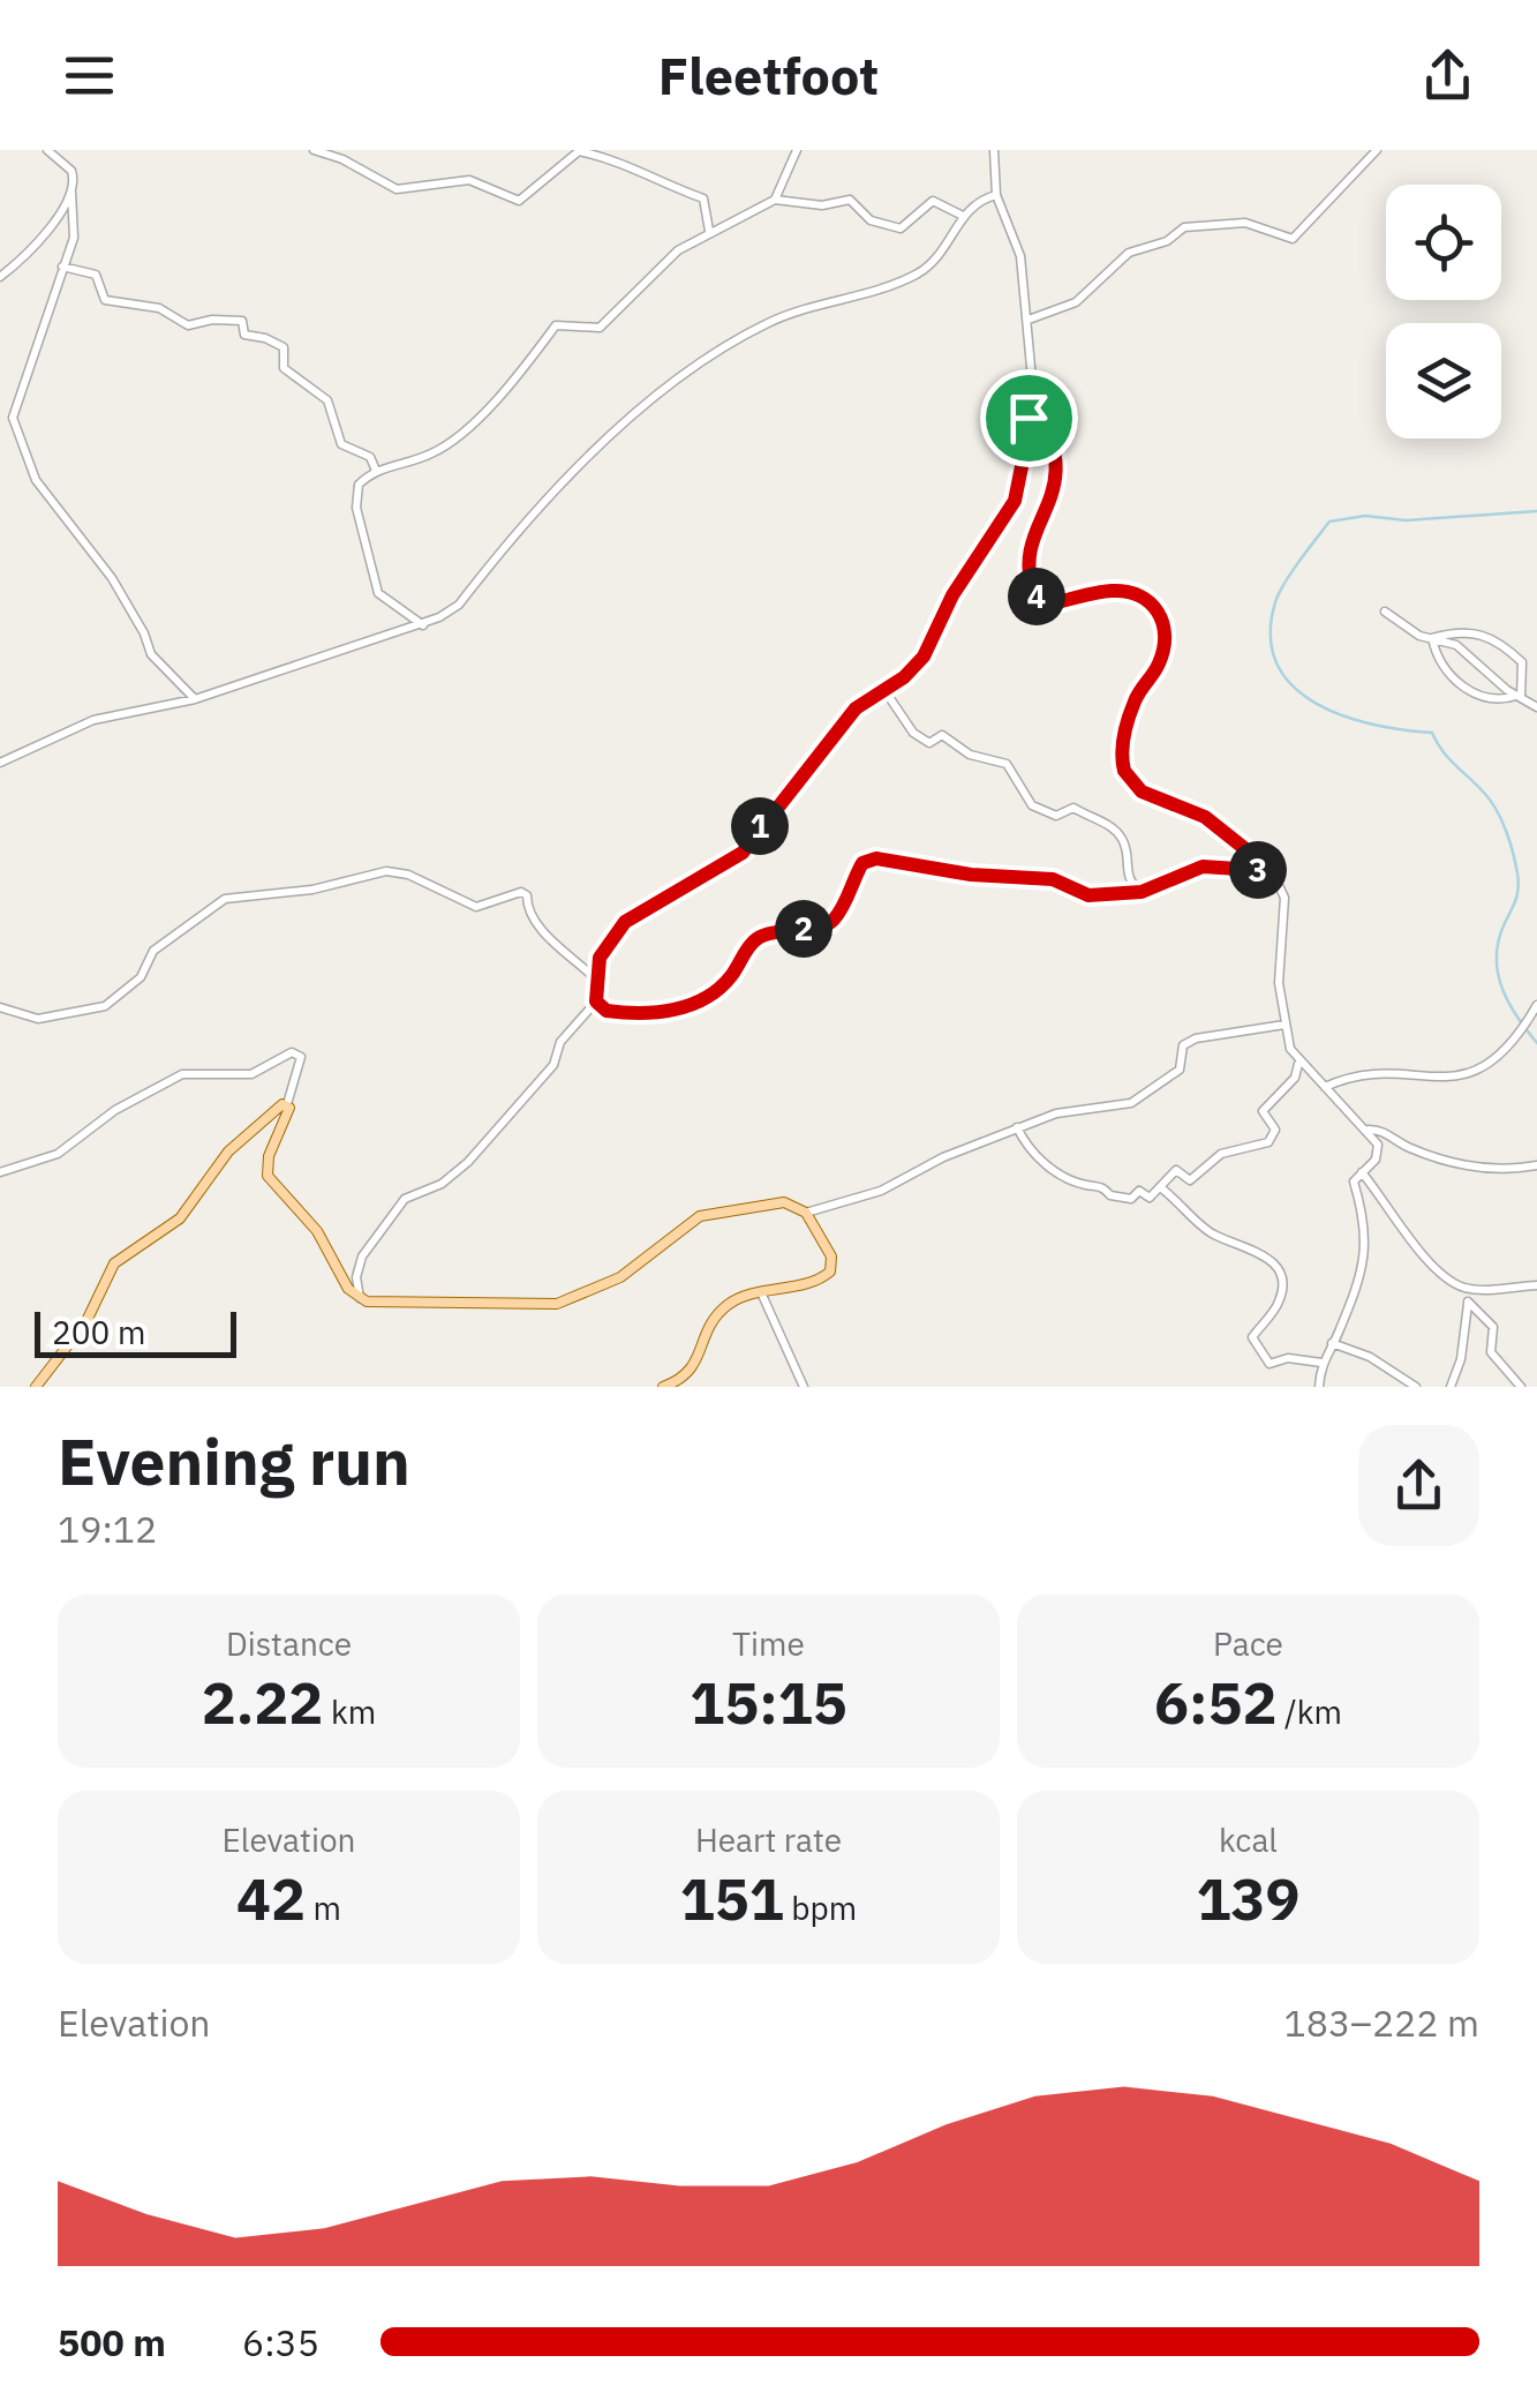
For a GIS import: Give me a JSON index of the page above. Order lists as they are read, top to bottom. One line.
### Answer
{"scale_bar":"200 m","page":{"header":"Fleetfoot","pins":["4","1","3","2"],"scale":"200 m","heading":["Evening run","19:12"],"stats":[["Distance","2.22 km"],["Time","15:15"],["Pace","6:52 /km"],["Elevation","42 m"],["Heart rate","151 bpm"],["kcal","139"]],"chart":["Elevation","183–222 m"],"list":[{"name":"500 m","note":"6:35"}]}}
